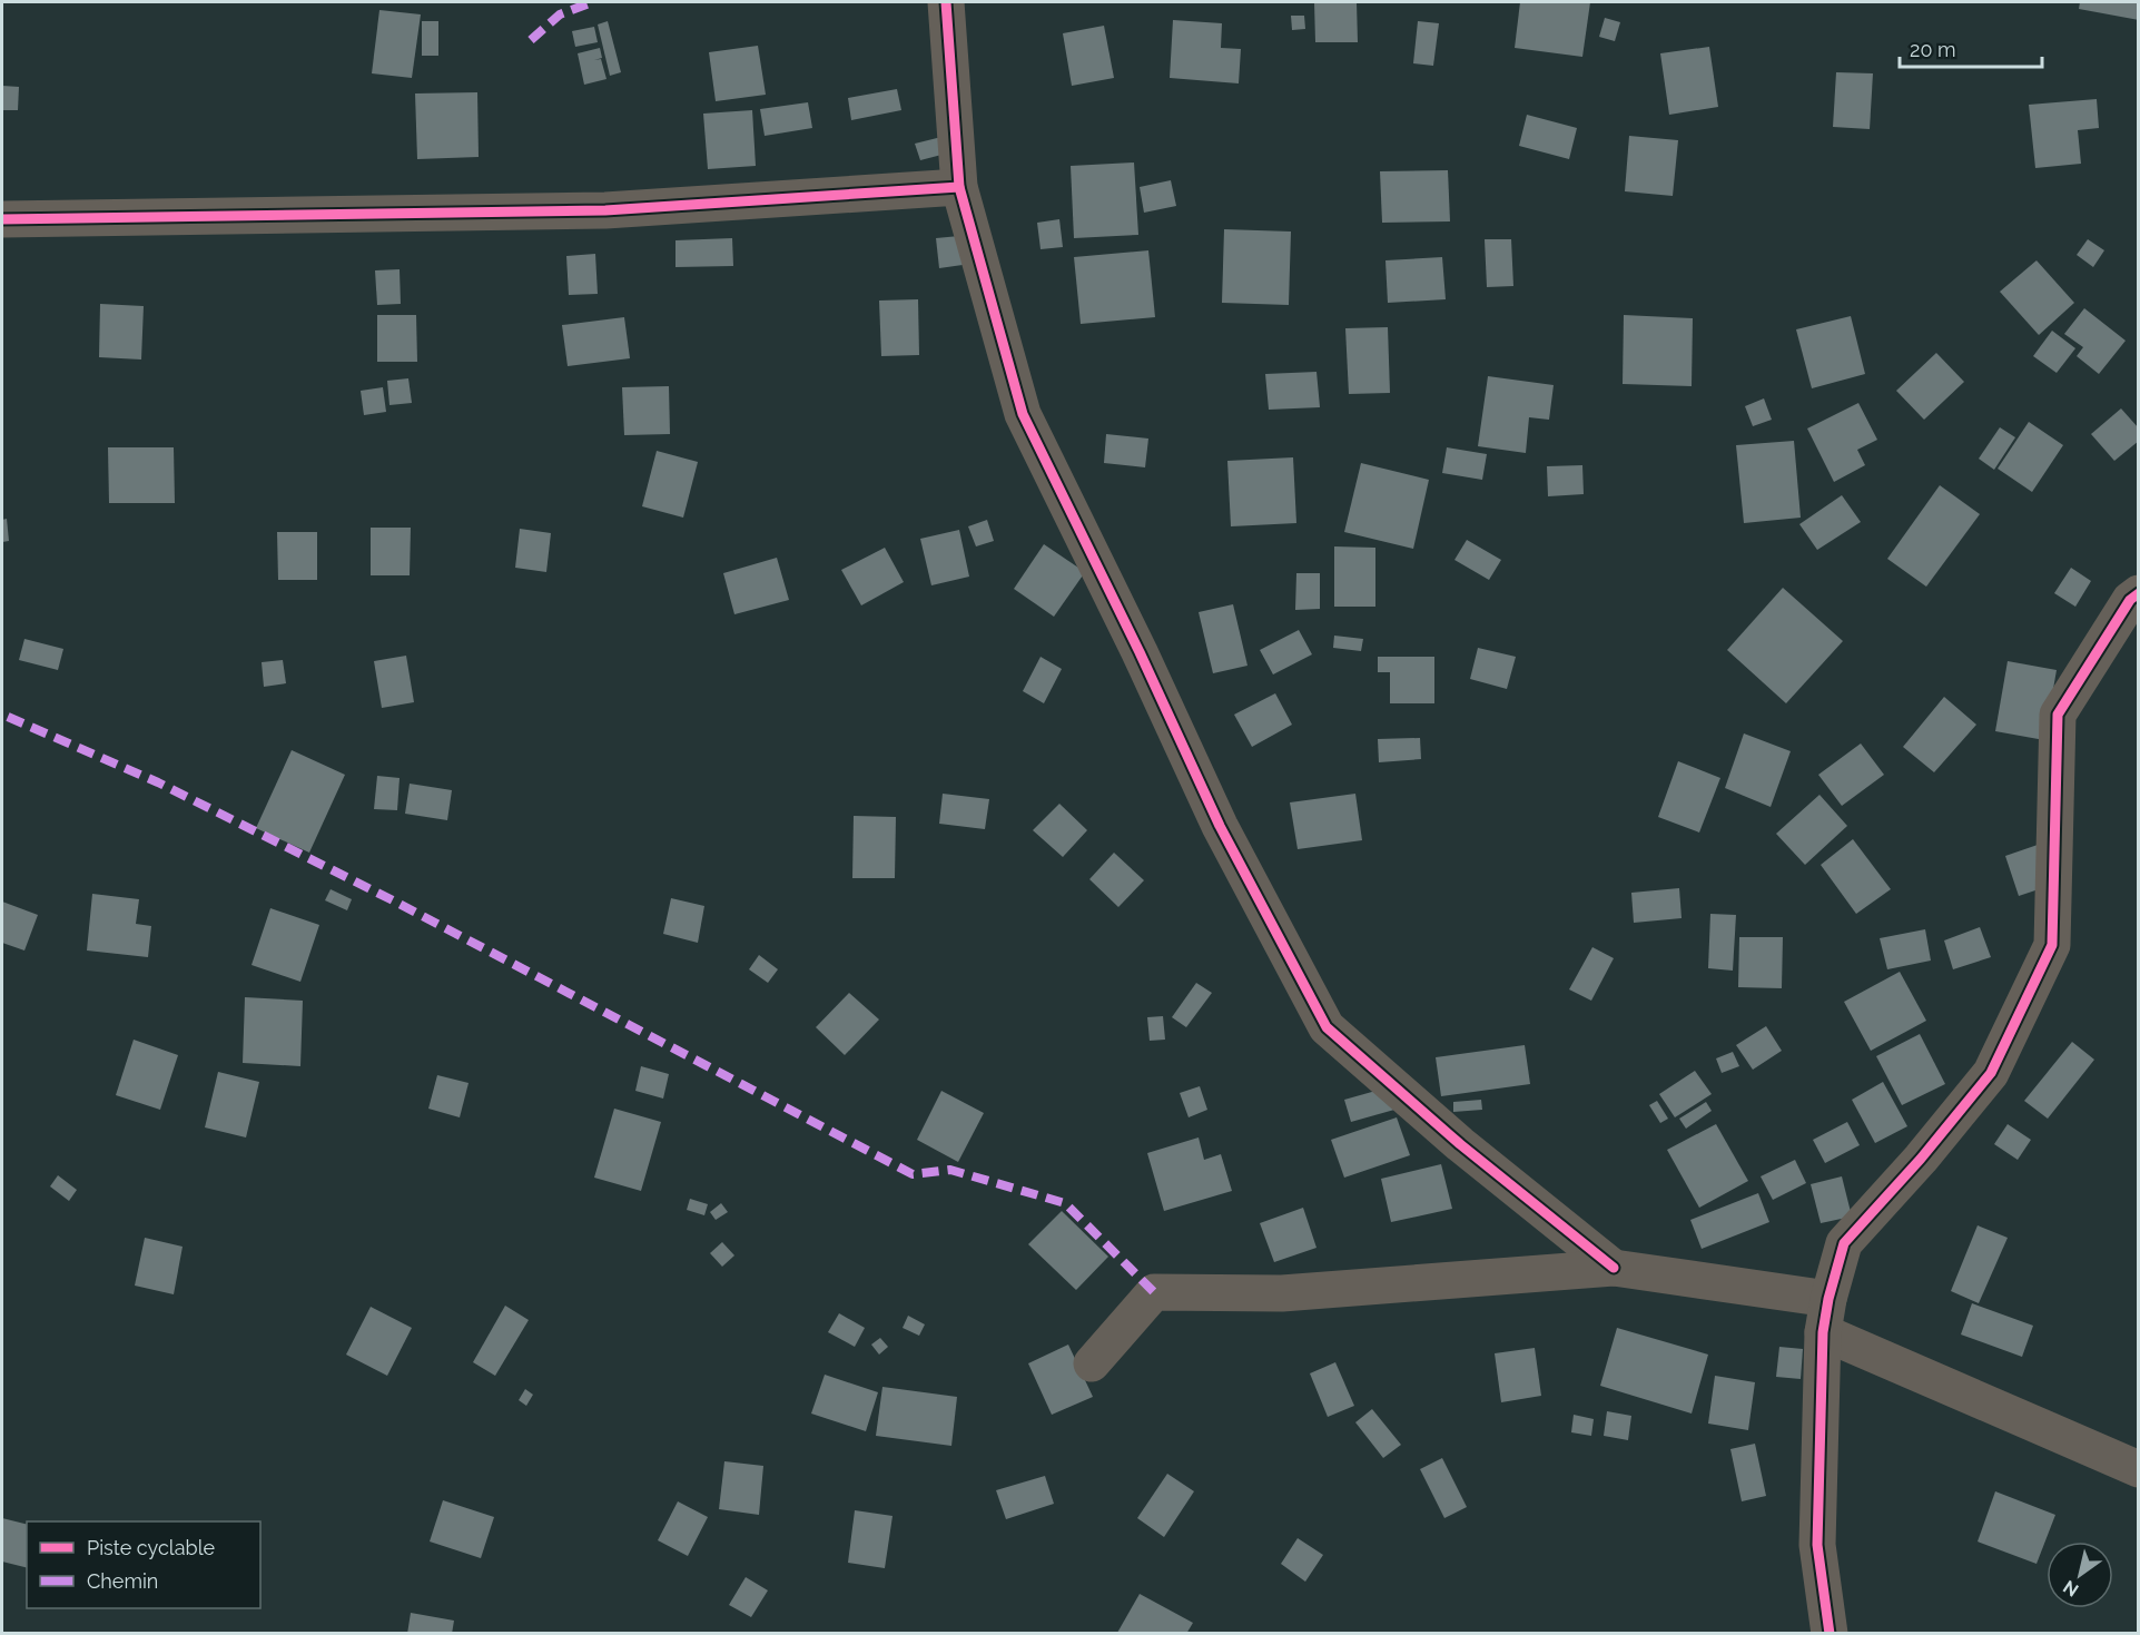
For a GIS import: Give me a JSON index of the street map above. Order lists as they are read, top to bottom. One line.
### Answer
{"legend":["Piste cyclable","Chemin"],"scale_bar":"20 m","north":"bottom left"}
